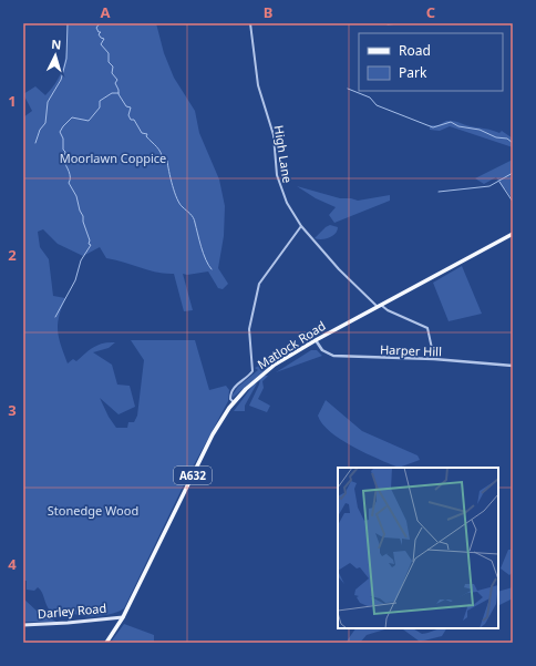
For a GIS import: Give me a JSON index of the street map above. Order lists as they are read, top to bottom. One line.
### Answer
{"streets":{"main road":["Matlock Road","A632","Darley Road"],"street":["High Lane","Harper Hill"]},"crossings":[["High Lane","Matlock Road"],["High Lane","Harper Hill"],["Matlock Road","Harper Hill"],["Matlock Road","Darley Road"]],"parks":["Moorlawn Coppice","Stonedge Wood"],"legend":["Road","Park"],"north":"top","grid":{"columns":["A","B","C"],"rows":["1","2","3","4"]}}
